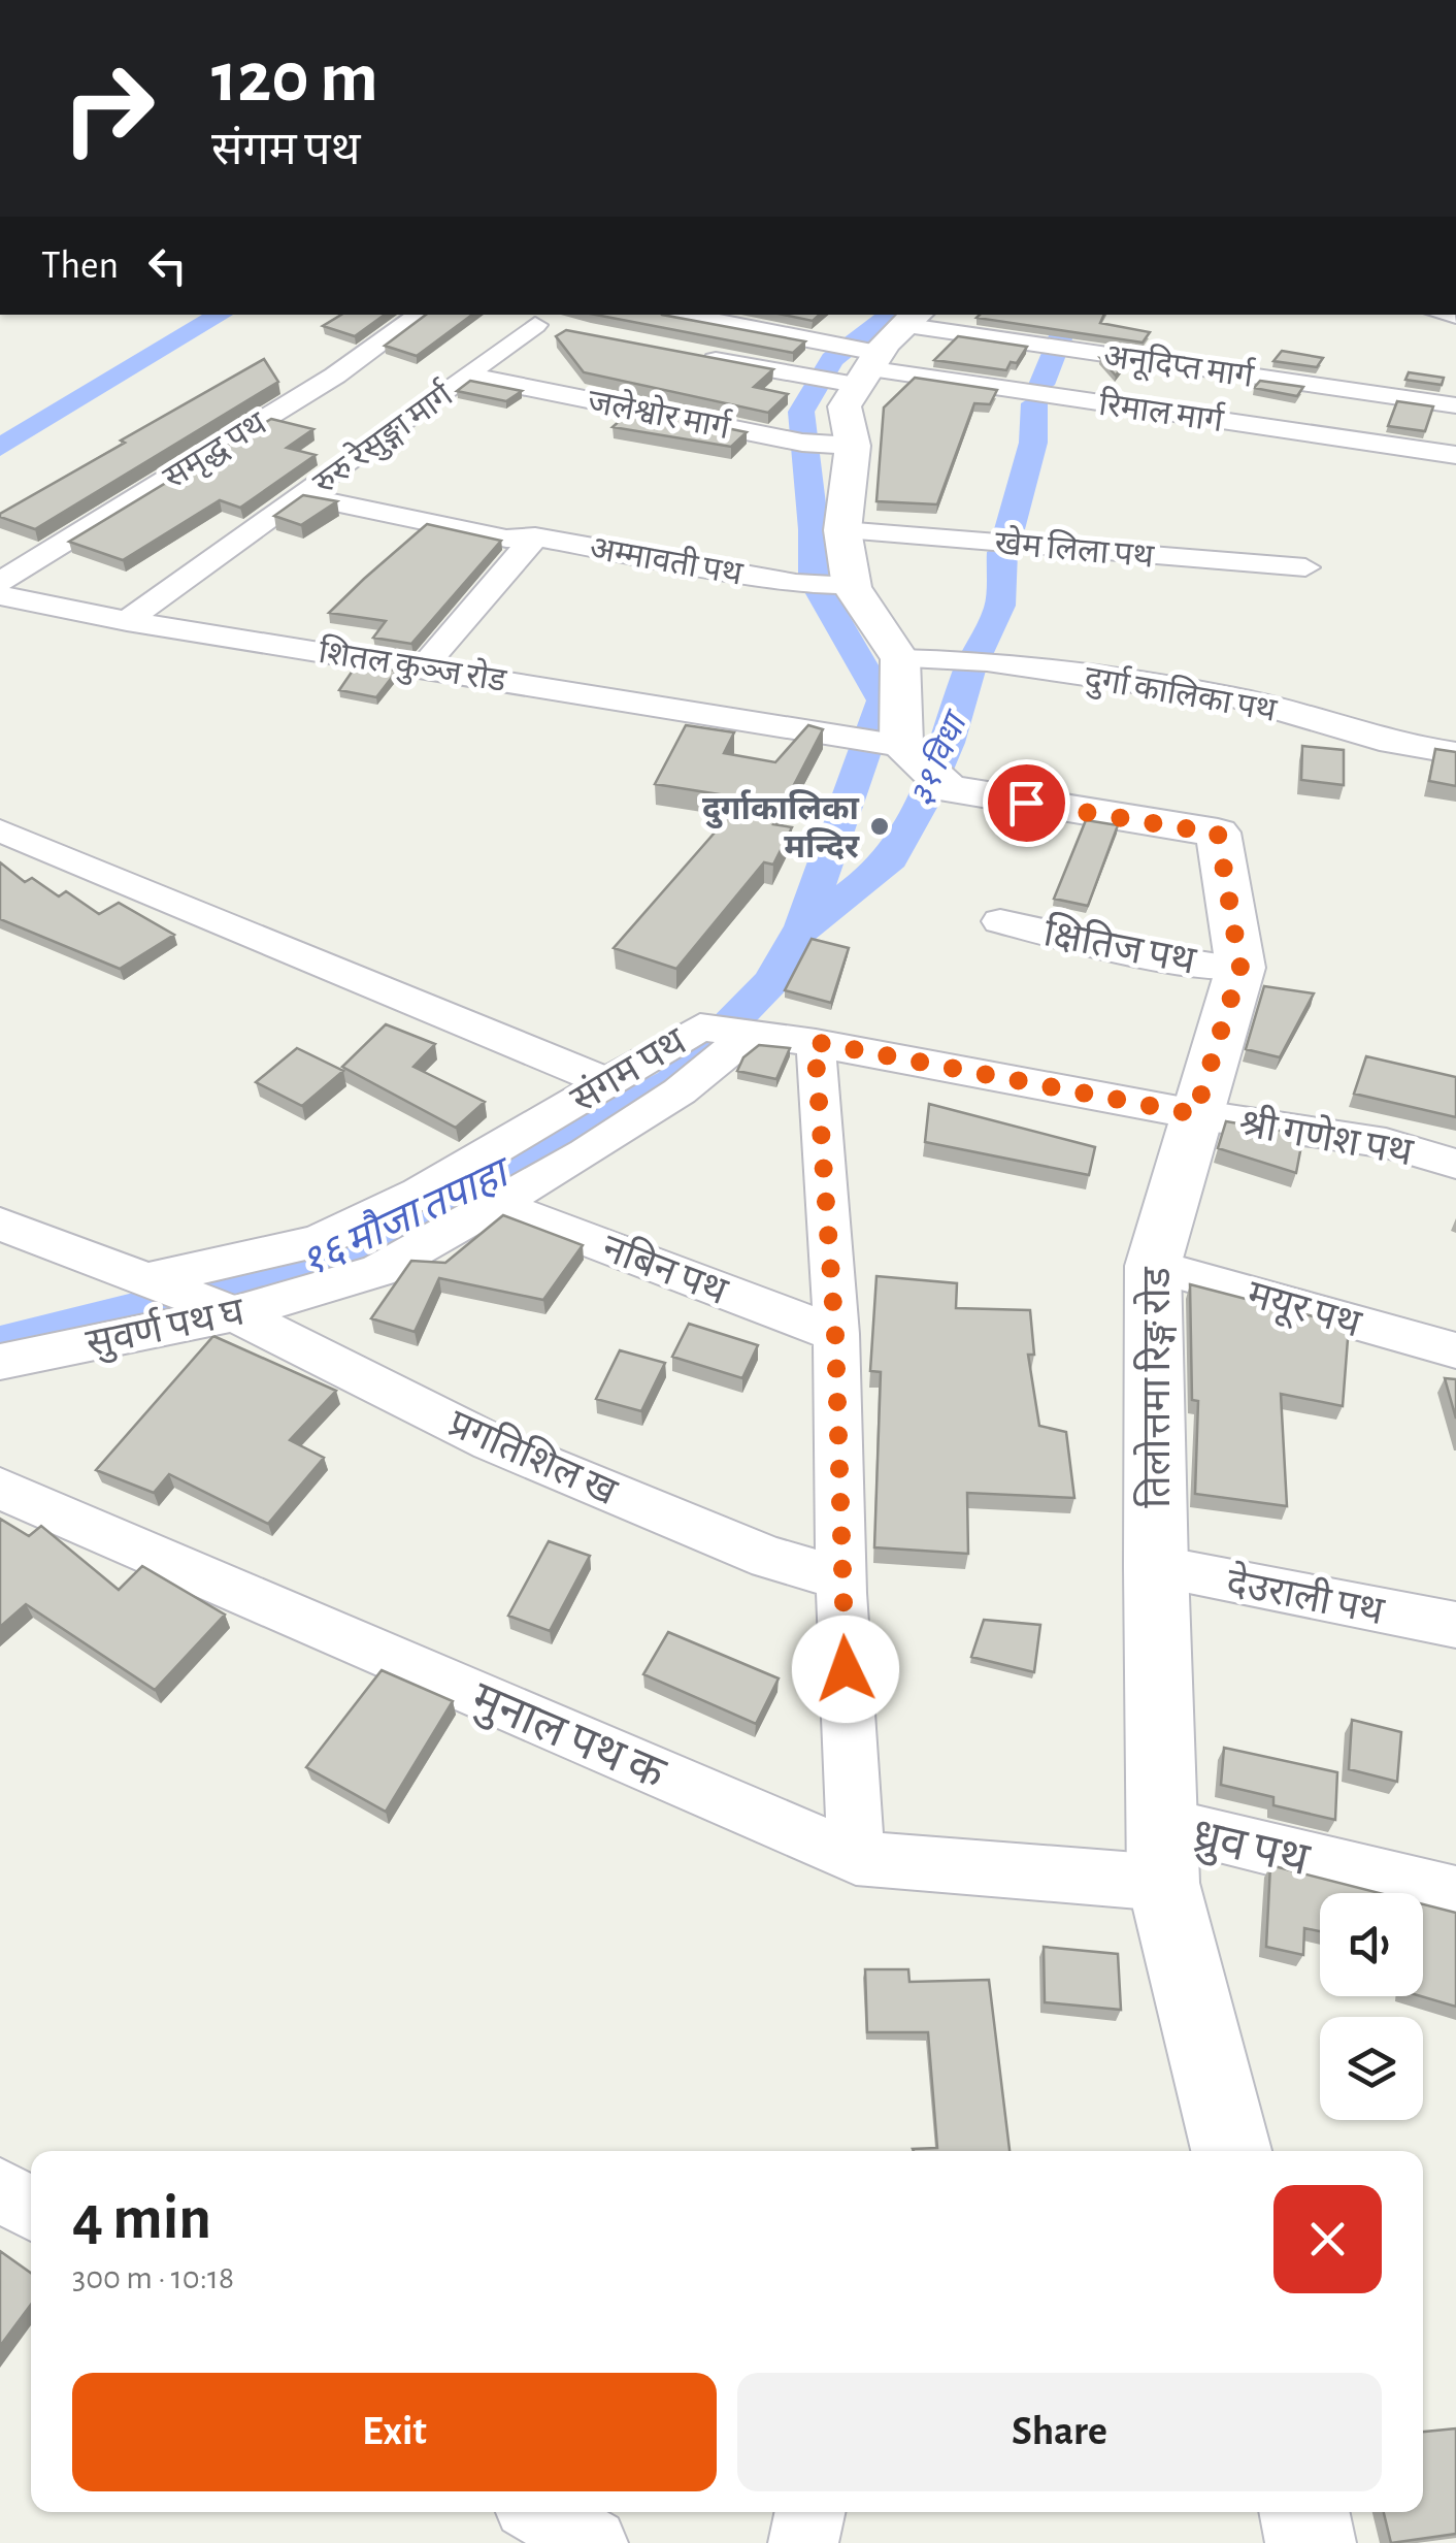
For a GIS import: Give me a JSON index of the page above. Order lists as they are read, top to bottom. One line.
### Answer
{"streets":{"street":["अनूदिप्त मार्ग","रिमाल मार्ग","जलेश्वोर मार्ग","रुरु रेसुङ्गा मार्ग","समृद्ध पथ","खेम लिला पथ","अम्मावती पथ","शितल कुञ्ज रोड","दुर्गा कालिका पथ","क्षितिज पथ","संगम पथ","श्री गणेश पथ","नबिन पथ","मयूर पथ","सुवर्ण पथ घ","तिलोत्तमा रिङ्ग रोड","प्रगतिशिल ख","देउराली पथ","मुनाल पथ क","ध्रुव पथ"]},"crossings":[["जलेश्वोर मार्ग","रुरु रेसुङ्गा मार्ग"],["रुरु रेसुङ्गा मार्ग","अम्मावती पथ"],["रुरु रेसुङ्गा मार्ग","शितल कुञ्ज रोड"],["अम्मावती पथ","शितल कुञ्ज रोड"],["शितल कुञ्ज रोड","तिलोत्तमा रिङ्ग रोड"],["क्षितिज पथ","तिलोत्तमा रिङ्ग रोड"],["संगम पथ","श्री गणेश पथ"],["संगम पथ","सुवर्ण पथ घ"],["संगम पथ","तिलोत्तमा रिङ्ग रोड"],["संगम पथ","प्रगतिशिल ख"],["श्री गणेश पथ","तिलोत्तमा रिङ्ग रोड"],["नबिन पथ","सुवर्ण पथ घ"],["मयूर पथ","तिलोत्तमा रिङ्ग रोड"],["सुवर्ण पथ घ","प्रगतिशिल ख"],["तिलोत्तमा रिङ्ग रोड","देउराली पथ"],["तिलोत्तमा रिङ्ग रोड","मुनाल पथ क"],["तिलोत्तमा रिङ्ग रोड","ध्रुव पथ"],["मुनाल पथ क","ध्रुव पथ"]],"water":["३१ विधा","१६ मौजा तपाहा"],"places":["दुर्गाकालिका मन्दिर"],"page":{"turn":["120 m","संगम पथ"],"then":"Then","heading":["4 min","300 m · 10:18"],"buttons":["Exit","Share"]}}
